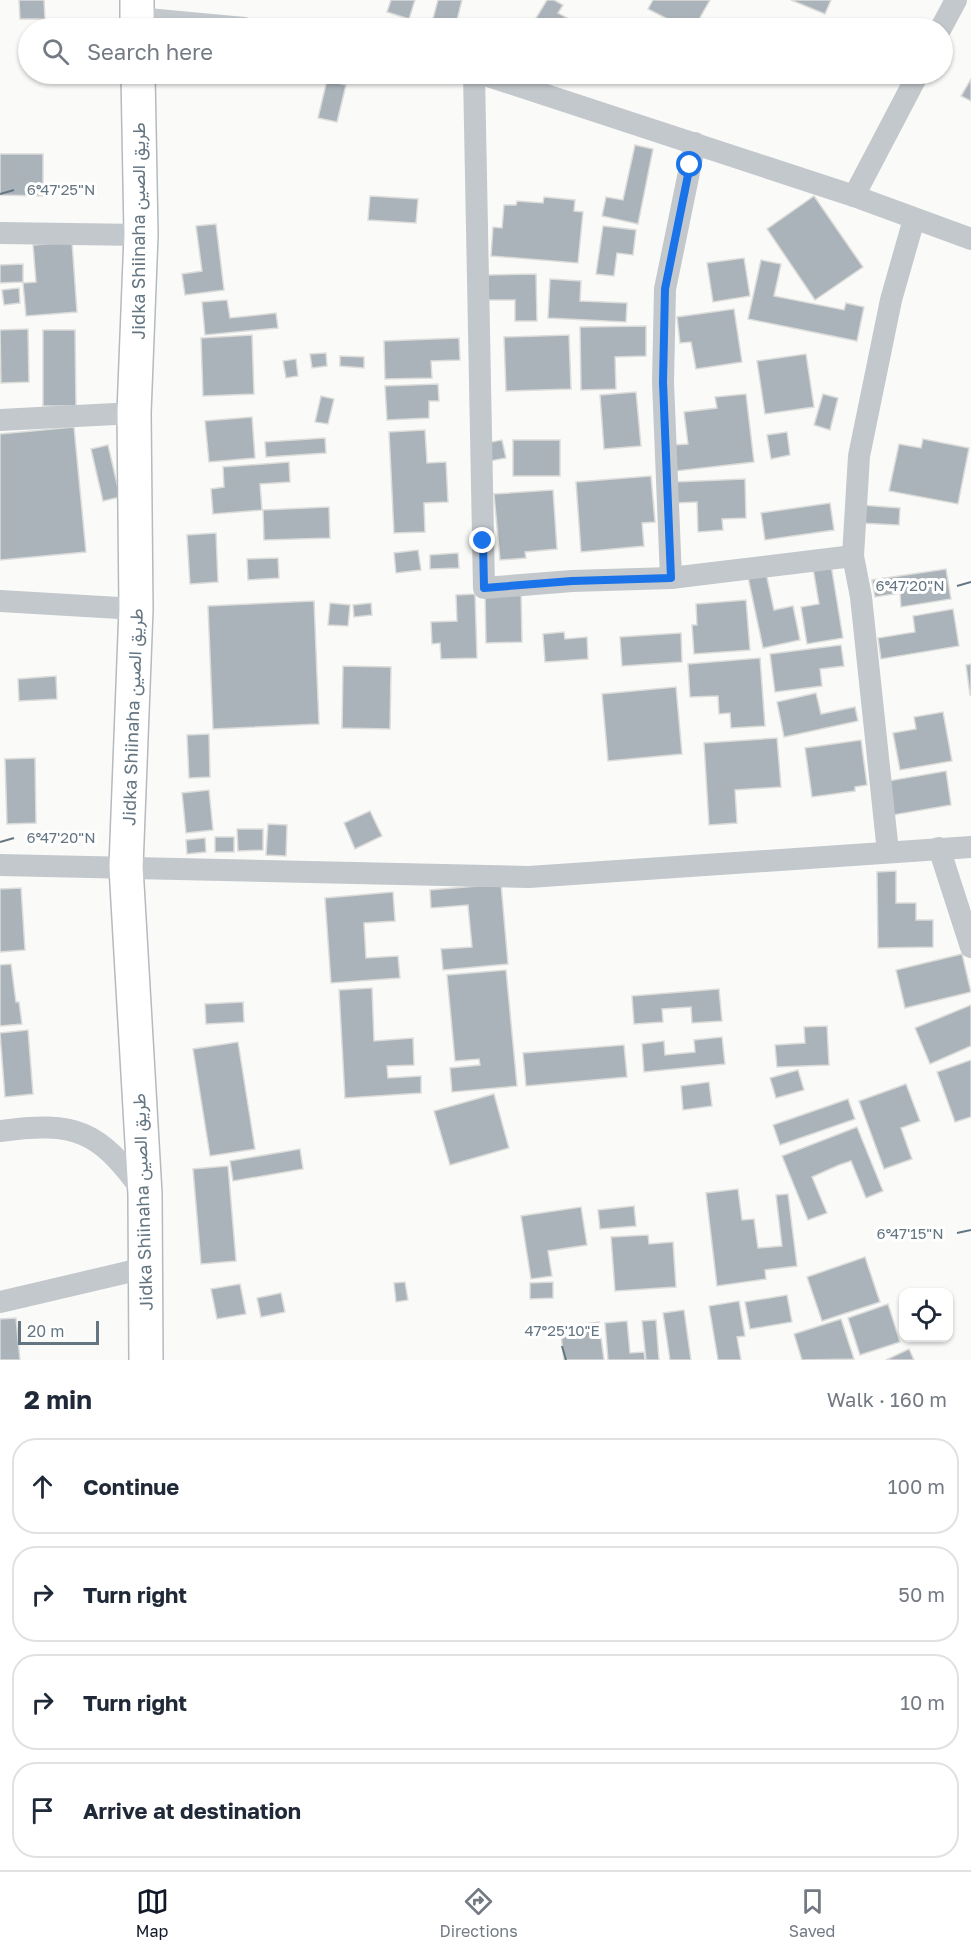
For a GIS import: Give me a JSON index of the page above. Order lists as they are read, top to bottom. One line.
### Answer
{"streets":{"main road":["Jidka Shiinaha طريق الصين"]},"scale_bar":"20 m","page":{"search":"Search here","scale":"20 m","heading":["2 min","Walk · 160 m"],"list":[["Continue","100 m"],["Turn right","50 m"],["Turn right","10 m"],"Arrive at destination"],"nav":["Map","Directions","Saved"]},"coordinates":["6°47'25\"N","6°47'20\"N","6°47'15\"N","47°25'10\"E"]}
